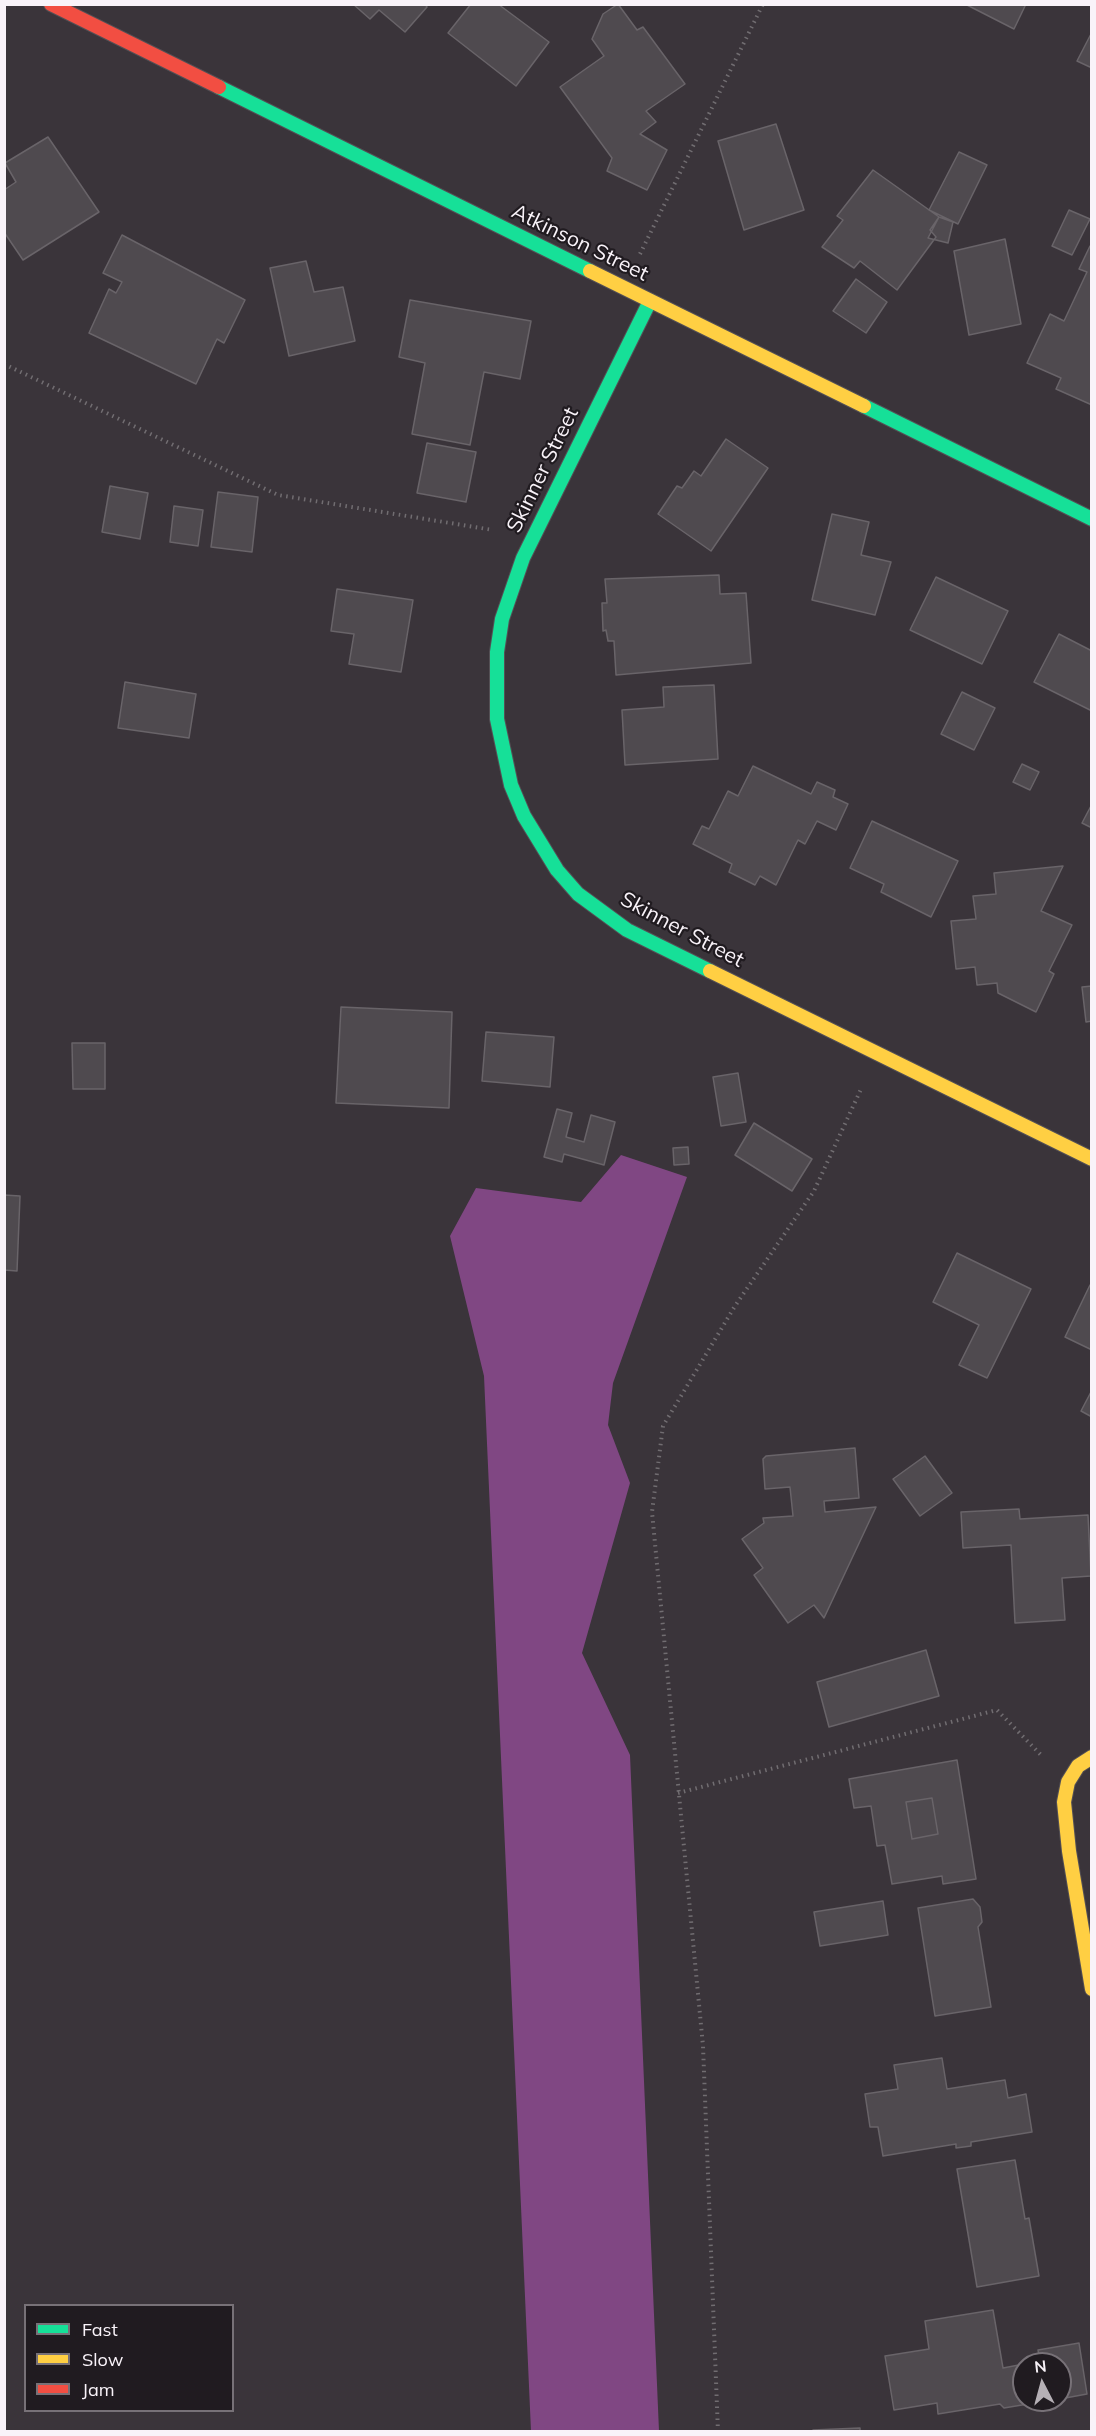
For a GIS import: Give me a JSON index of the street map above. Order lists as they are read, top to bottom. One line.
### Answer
{"streets":{"street":["Atkinson Street","Skinner Street"]},"crossings":[["Atkinson Street","Skinner Street"]],"legend":["Fast","Slow","Jam"],"north":"top"}
